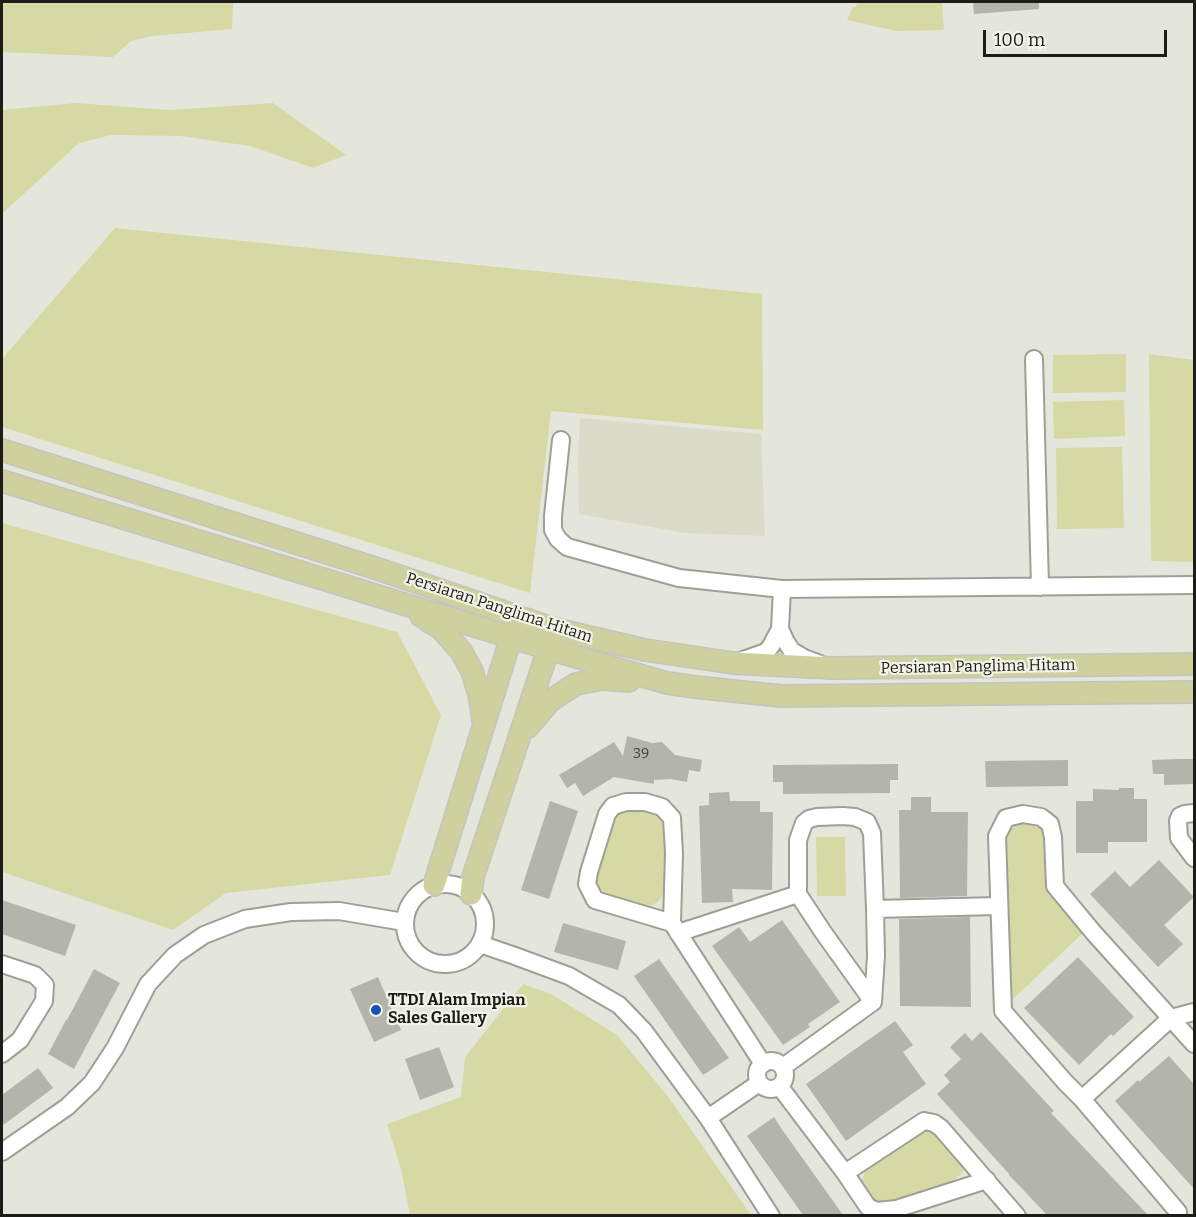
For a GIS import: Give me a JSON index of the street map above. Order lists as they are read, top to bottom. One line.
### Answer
{"streets":{"main road":["Persiaran Panglima Hitam"]},"places":["TTDI Alam Impian Sales Gallery"],"house_numbers":["39"],"scale_bar":"100 m"}
